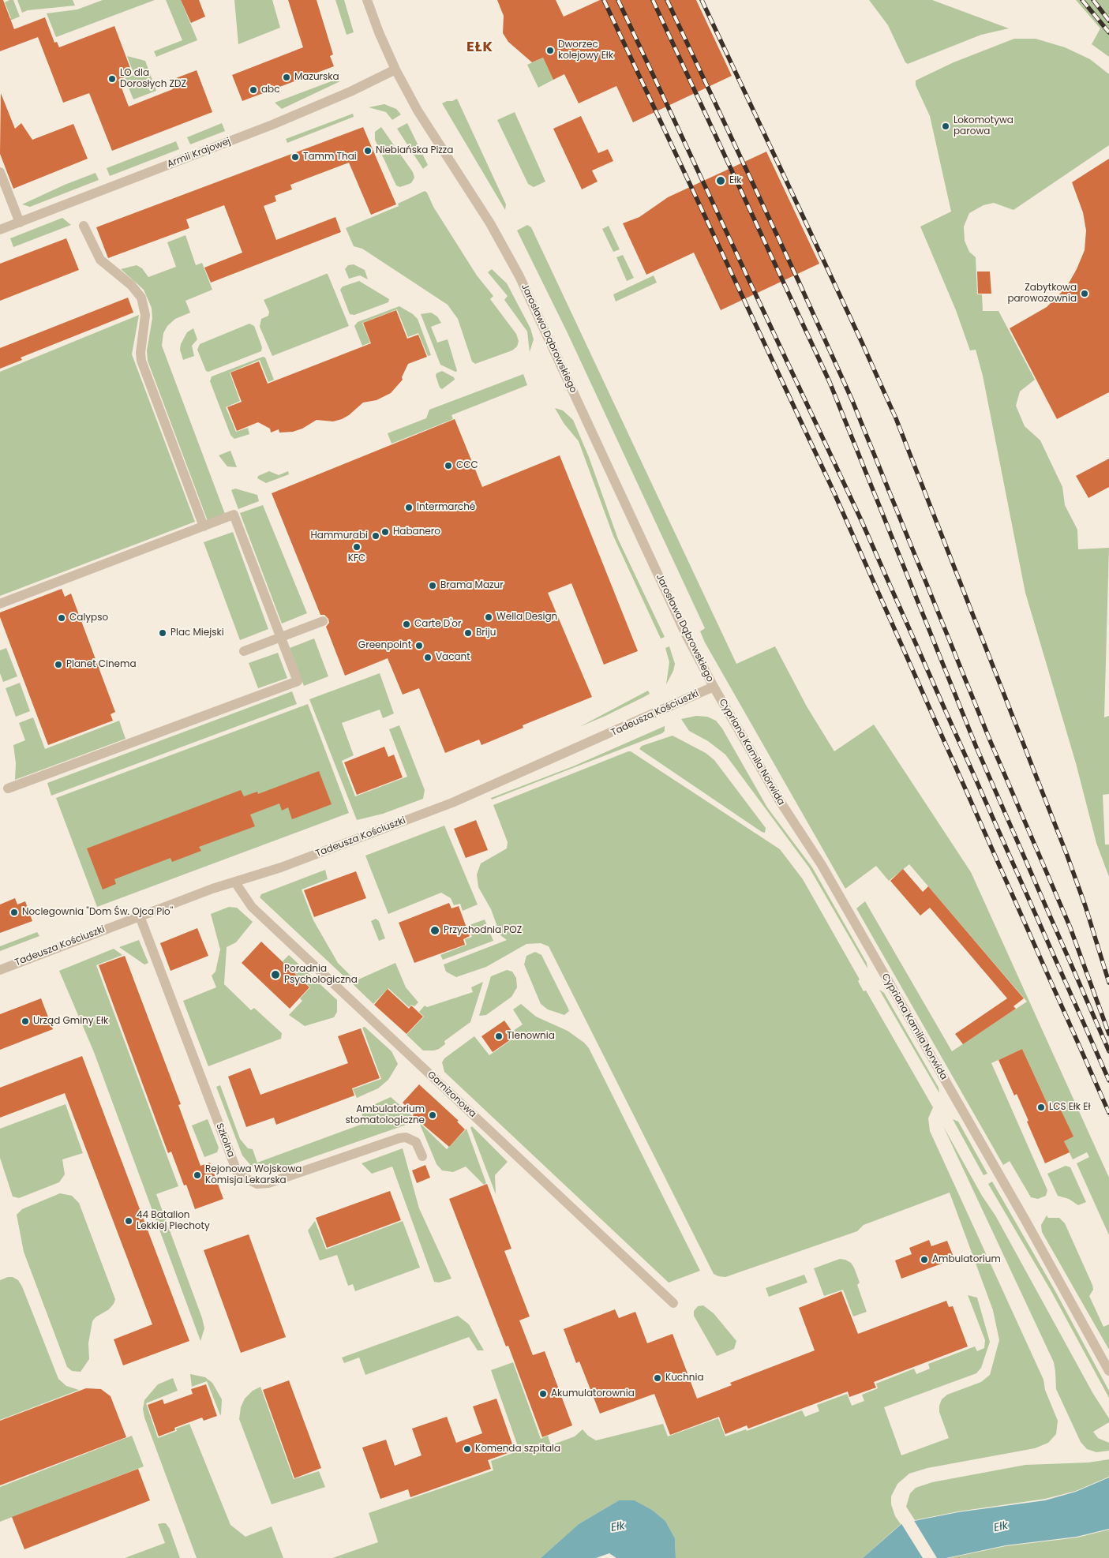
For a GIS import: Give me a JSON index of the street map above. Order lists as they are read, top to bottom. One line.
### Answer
{"streets":{"street":["Armii Krajowej","Jarosława Dąbrowskiego","Tadeusza Kościuszki","Cypriana Kamila Norwida","Garnizonowa","Szkolna"]},"crossings":[["Armii Krajowej","Jarosława Dąbrowskiego"],["Jarosława Dąbrowskiego","Tadeusza Kościuszki"],["Jarosława Dąbrowskiego","Cypriana Kamila Norwida"],["Tadeusza Kościuszki","Cypriana Kamila Norwida"],["Tadeusza Kościuszki","Garnizonowa"],["Tadeusza Kościuszki","Szkolna"]],"districts":["EŁK"],"water":["Ełk"],"places":["Dworzec kolejowy Ełk","Mazurska","LO dla Dorosłych ZDZ","abc","Lokomotywa parowa","Niebiańska Pizza","Tamm Thai","Ełk","Zabytkowa parowozownia","CCC","Intermarché","Habanero","Hammurabi","KFC","Brama Mazur","Wella Design","Calypso","Carte D'or","Plac Miejski","Briju","Greenpoint","Vacant","Planet Cinema","Noclegownia \"Dom Św. Ojca Pio\"","Przychodnia POZ","Poradnia Psychologiczna","Urząd Gminy Ełk","Tlenownia","LCS Ełk Eł","Ambulatorium stomatologiczne","Rejonowa Wojskowa Komisja Lekarska","44 Batalion Lekkiej Piechoty","Ambulatorium","Kuchnia","Akumulatorownia","Komenda szpitala"]}
